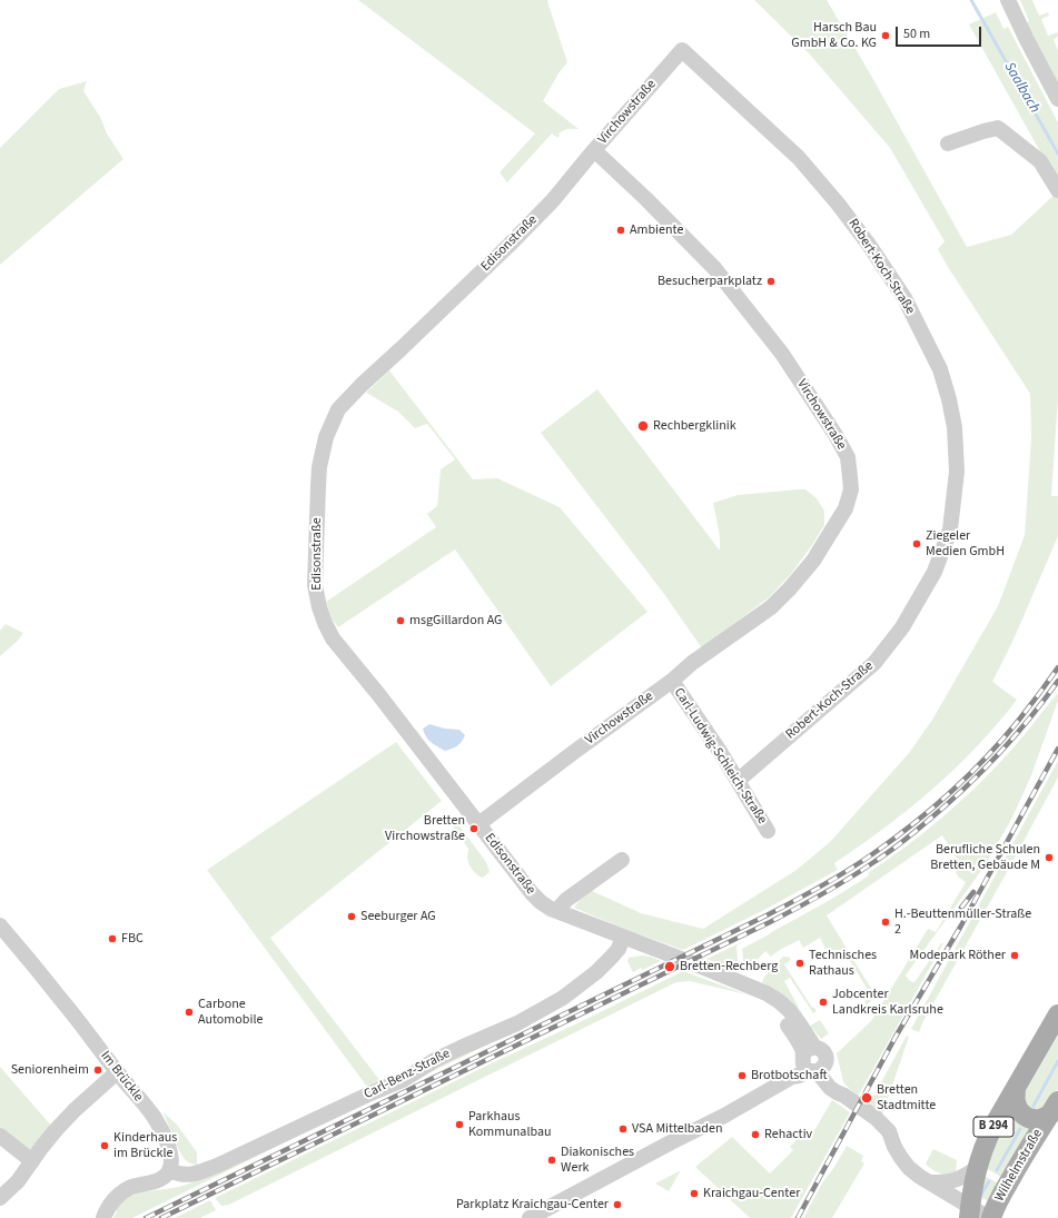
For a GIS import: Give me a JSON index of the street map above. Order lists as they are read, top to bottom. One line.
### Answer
{"streets":{"main road":["B 294","Wilhelmstraße"],"street":["Virchowstraße","Edisonstraße","Robert-Koch-Straße","Carl-Ludwig-Schleich-Straße","Carl-Benz-Straße","Im Brückle"]},"crossings":[["Virchowstraße","Edisonstraße"],["Virchowstraße","Robert-Koch-Straße"],["Virchowstraße","Carl-Ludwig-Schleich-Straße"],["Edisonstraße","Carl-Benz-Straße"],["Robert-Koch-Straße","Carl-Ludwig-Schleich-Straße"],["Carl-Benz-Straße","Im Brückle"]],"water":["Saalbach"],"places":["Harsch Bau GmbH & Co. KG","Ambiente","Besucherparkplatz","Rechbergklinik","Ziegeler Medien GmbH","msgGillardon AG","Bretten Virchowstraße","Berufliche Schulen Bretten, Gebäude M","Seeburger AG","H.-Beuttenmüller-Straße 2","FBC","Modepark Röther","Technisches Rathaus","Bretten-Rechberg","Jobcenter Landkreis Karlsruhe","Carbone Automobile","Seniorenheim","Brotbotschaft","Bretten Stadtmitte","Parkhaus Kommunalbau","VSA Mittelbaden","Rehactiv","Kinderhaus im Brückle","Diakonisches Werk","Kraichgau-Center","Parkplatz Kraichgau-Center"],"scale_bar":"50 m"}
